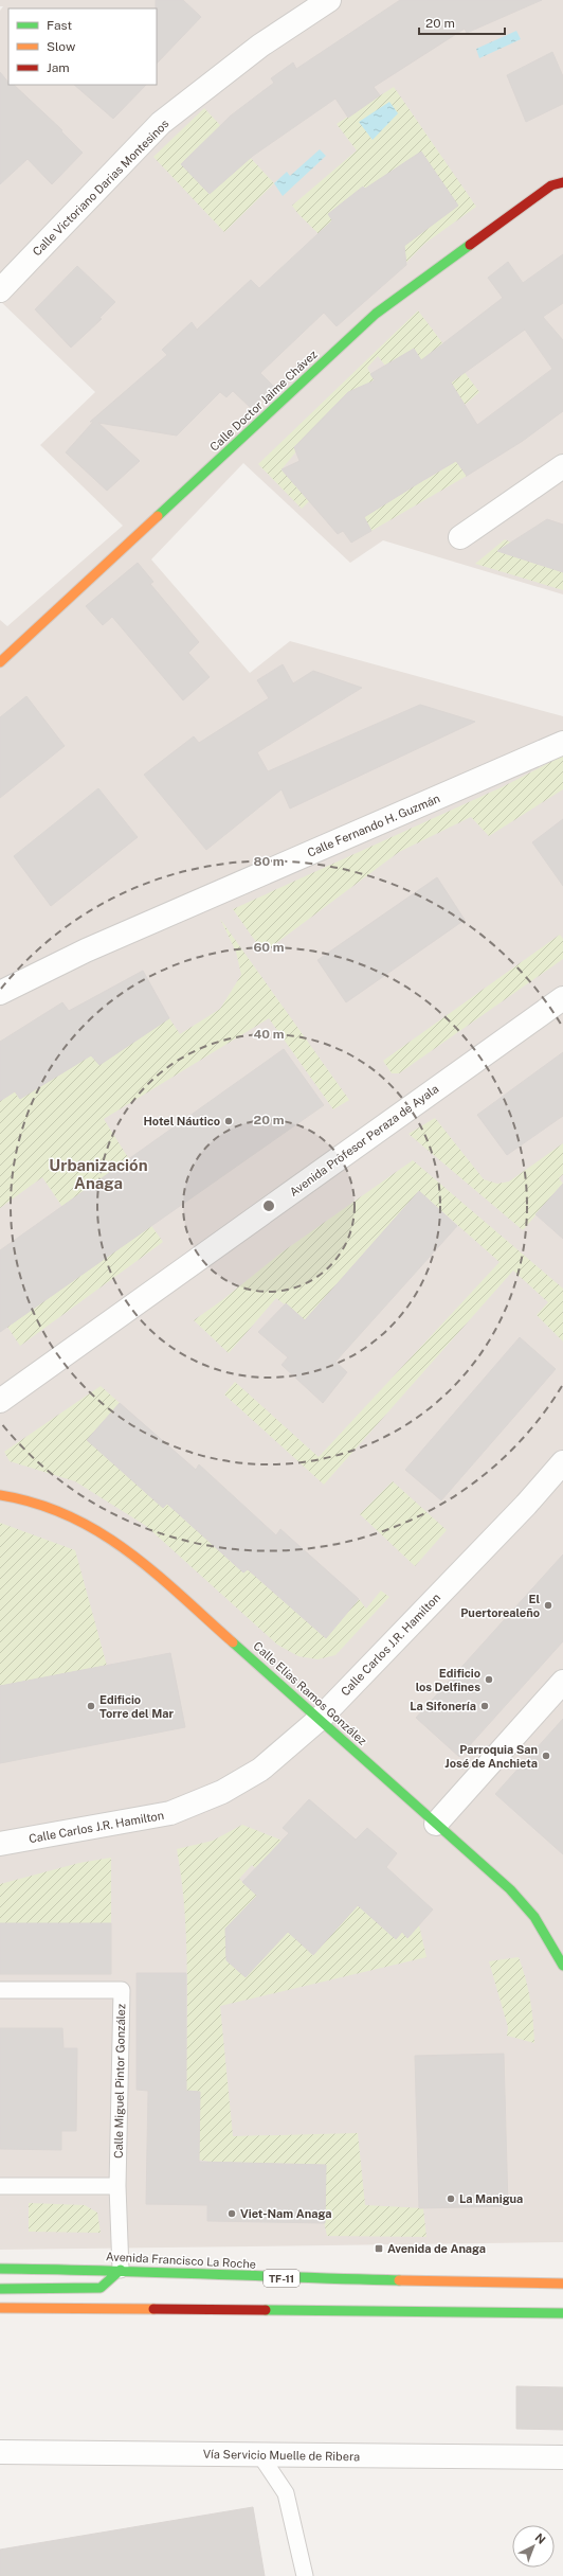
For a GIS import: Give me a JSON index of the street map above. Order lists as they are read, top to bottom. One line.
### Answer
{"streets":{"street":["Calle Victoriano Darias Montesinos","Calle Doctor Jaime Chávez","Calle Fernando H. Guzmán","Avenida Profesor Peraza de Ayala","Calle Carlos J.R. Hamilton","Calle Elías Ramos González","Avenida Francisco La Roche","TF-11","Vía Servicio Muelle de Ribera"],"lane":["Calle Miguel Pintor González"]},"crossings":[["Calle Carlos J.R. Hamilton","Calle Elías Ramos González"],["Calle Miguel Pintor González","Avenida Francisco La Roche"]],"districts":["Urbanización Anaga"],"places":{"other":["Hotel Náutico","El Puertorealeño","Edificio los Delfines","Edificio Torre del Mar","La Sifonería","Parroquia San José de Anchieta","La Manigua","Viet-Nam Anaga"],"transit":["Avenida de Anaga"]},"legend":["Fast","Slow","Jam"],"scale_bar":"20 m","north":"top right","rings":["80 m","60 m","40 m","20 m"]}
